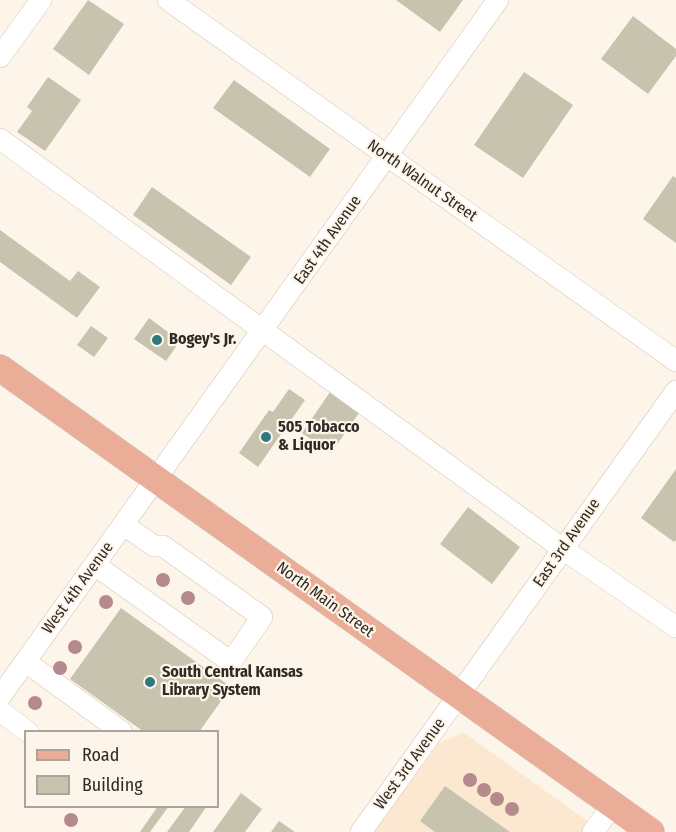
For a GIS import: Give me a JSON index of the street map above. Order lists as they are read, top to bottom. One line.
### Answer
{"streets":{"main road":["North Main Street"],"street":["North Walnut Street","East 4th Avenue","East 3rd Avenue","West 4th Avenue","West 3rd Avenue"]},"crossings":[["North Walnut Street","East 4th Avenue"],["East 4th Avenue","West 4th Avenue"],["East 4th Avenue","North Main Street"],["East 3rd Avenue","North Main Street"],["East 3rd Avenue","West 3rd Avenue"],["West 4th Avenue","North Main Street"],["North Main Street","West 3rd Avenue"]],"places":["Bogey's Jr.","505 Tobacco & Liquor","South Central Kansas Library System"],"legend":["Road","Building"]}
